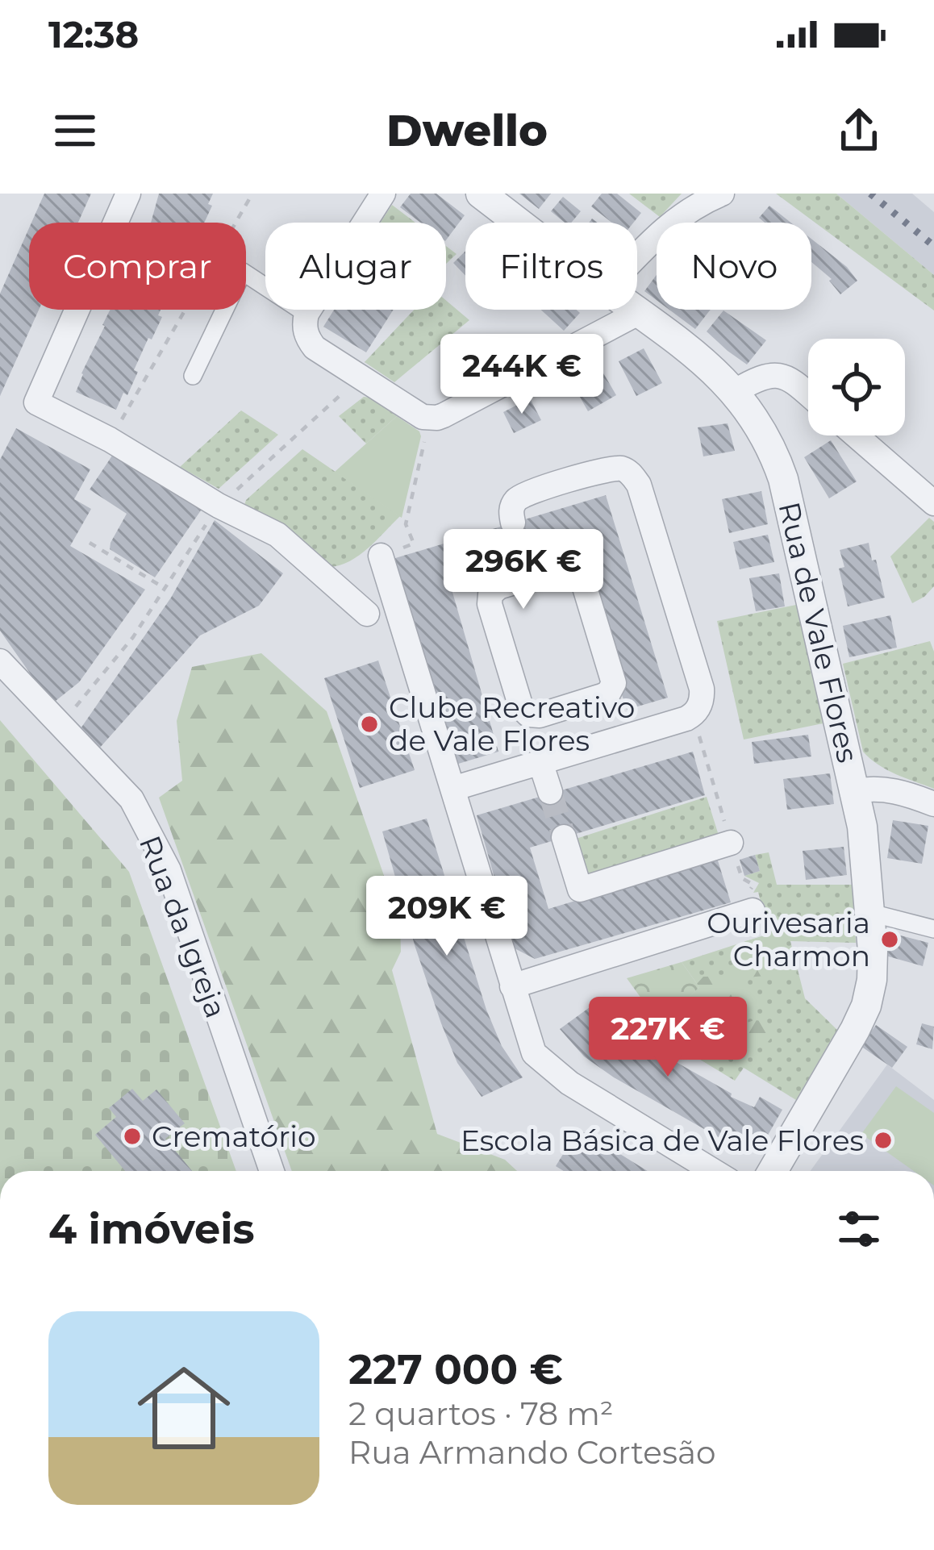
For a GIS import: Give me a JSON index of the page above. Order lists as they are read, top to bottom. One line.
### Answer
{"streets":{"street":["Rua de Vale Flores","Rua da Igreja"]},"places":["Clube Recreativo de Vale Flores","Ourivesaria Charmon","Crematório","Escola Básica de Vale Flores"],"page":{"status":"12:38","header":"Dwello","chip":["Comprar","Alugar","Filtros","Novo"],"price":["244K €","296K €","209K €","227K €"],"heading":"4 imóveis","list":[{"name":"227 000 €","note":"2 quartos · 78 m² · Rua Armando Cortesão"}]}}
